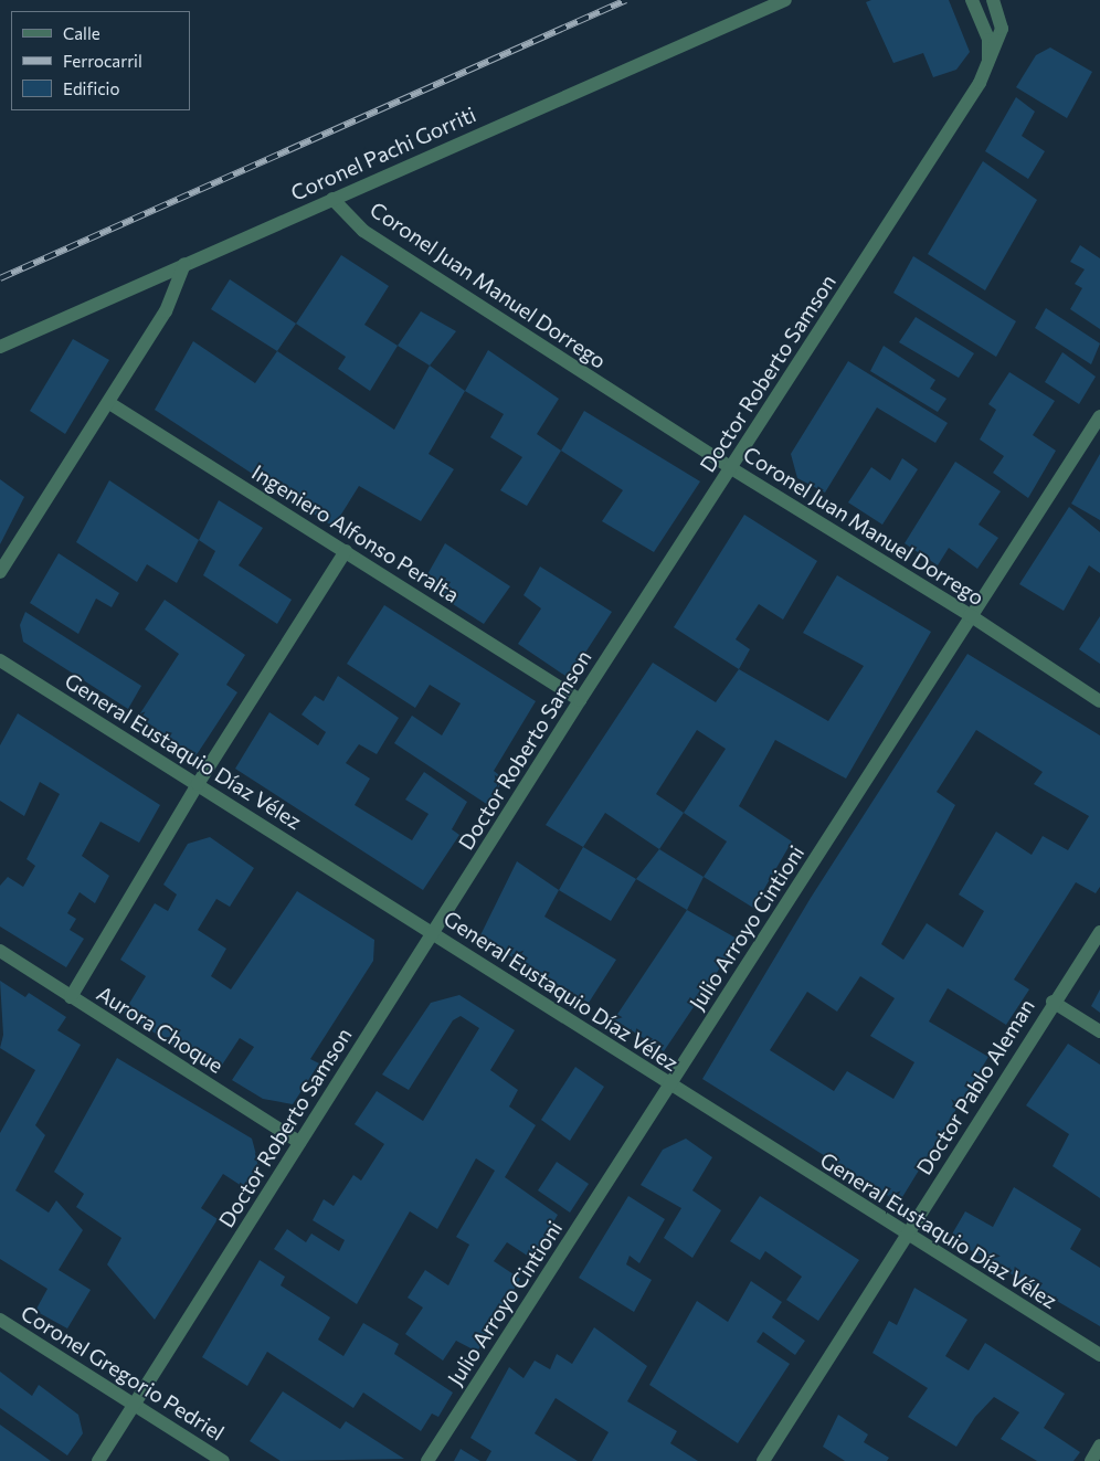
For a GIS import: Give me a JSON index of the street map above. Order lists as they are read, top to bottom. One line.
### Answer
{"streets":{"street":["Coronel Pachi Gorriti","Coronel Juan Manuel Dorrego","Doctor Roberto Samson","Ingeniero Alfonso Peralta","General Eustaquio Díaz Vélez","Julio Arroyo Cintioni","Aurora Choque","Doctor Pablo Aleman","Coronel Gregorio Pedriel"]},"crossings":[["Coronel Pachi Gorriti","Coronel Juan Manuel Dorrego"],["Coronel Juan Manuel Dorrego","Doctor Roberto Samson"],["Coronel Juan Manuel Dorrego","Julio Arroyo Cintioni"],["Doctor Roberto Samson","Ingeniero Alfonso Peralta"],["Doctor Roberto Samson","General Eustaquio Díaz Vélez"],["Doctor Roberto Samson","Aurora Choque"],["Doctor Roberto Samson","Coronel Gregorio Pedriel"],["General Eustaquio Díaz Vélez","Julio Arroyo Cintioni"],["General Eustaquio Díaz Vélez","Doctor Pablo Aleman"]],"legend":["Calle","Ferrocarril","Edificio"]}
